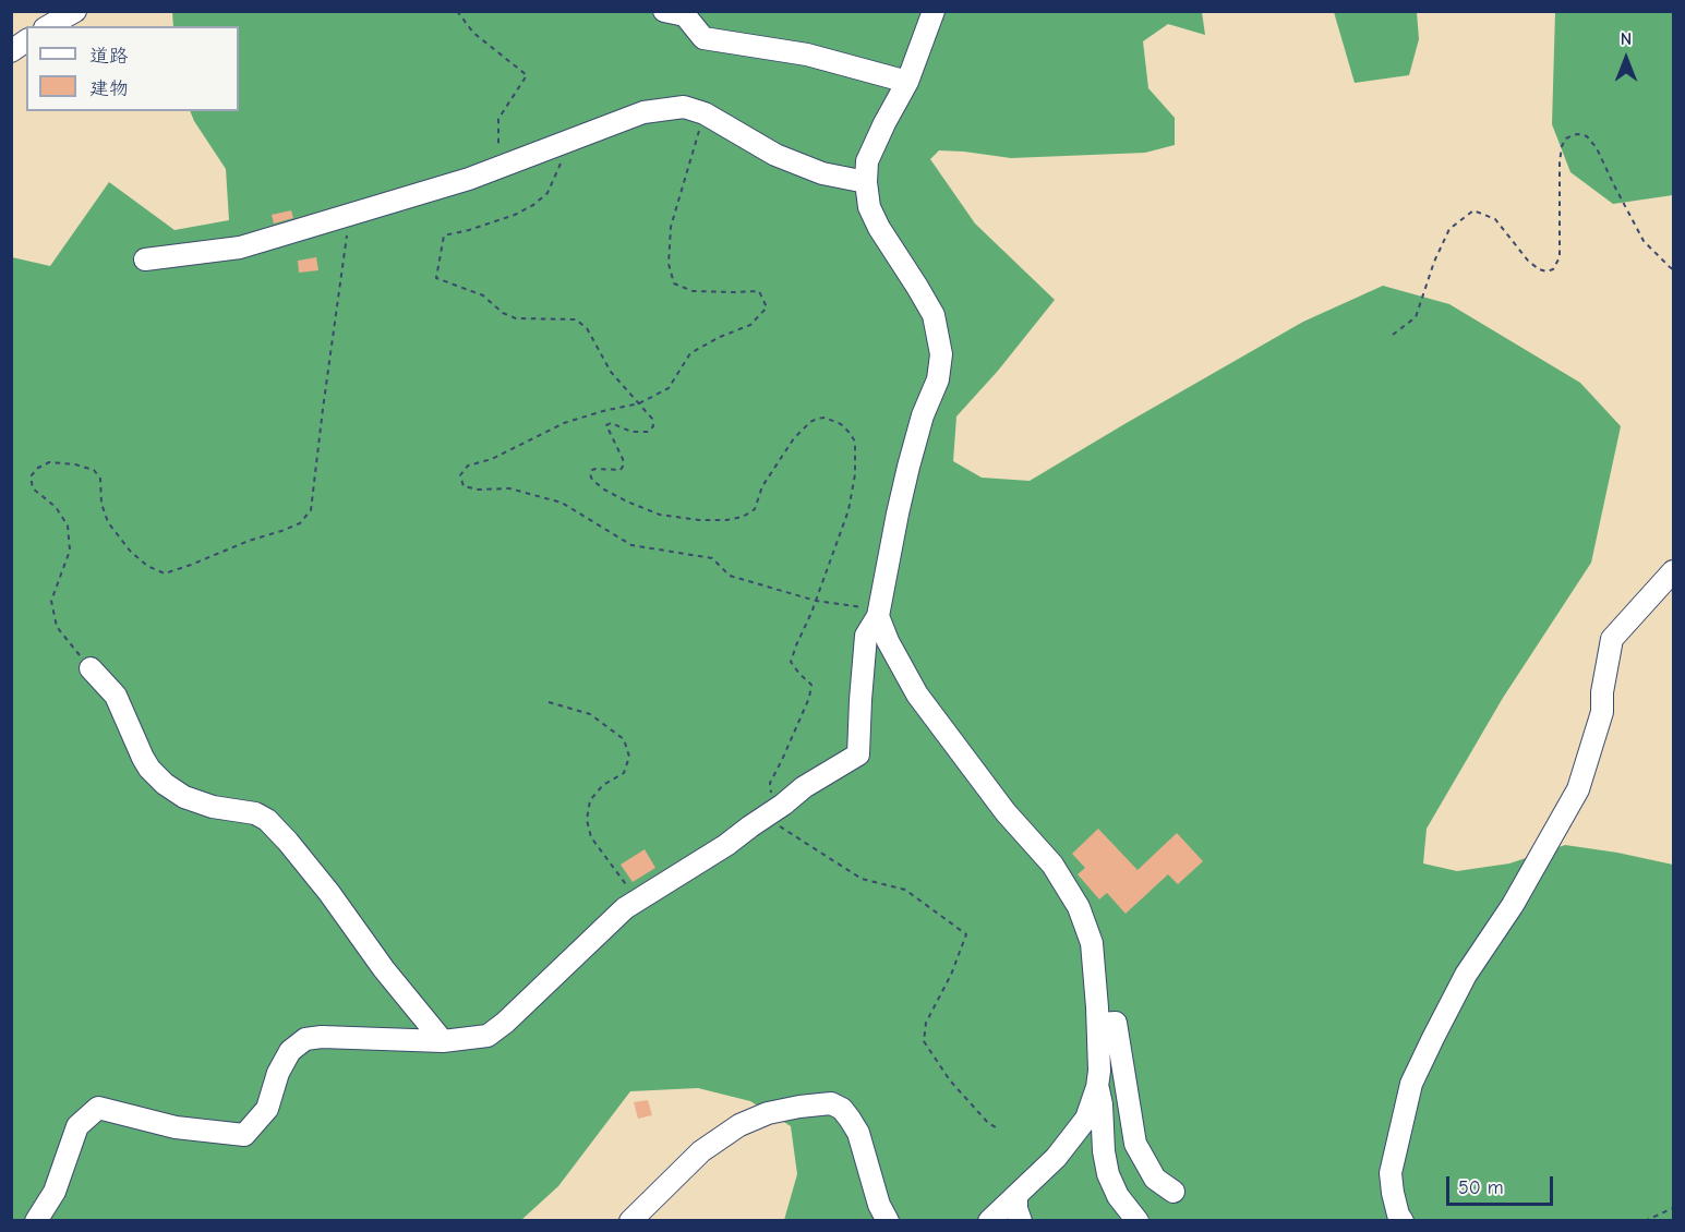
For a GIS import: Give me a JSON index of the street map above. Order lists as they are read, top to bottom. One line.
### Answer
{"legend":["道路","建物"],"scale_bar":"50 m","north":"top"}
